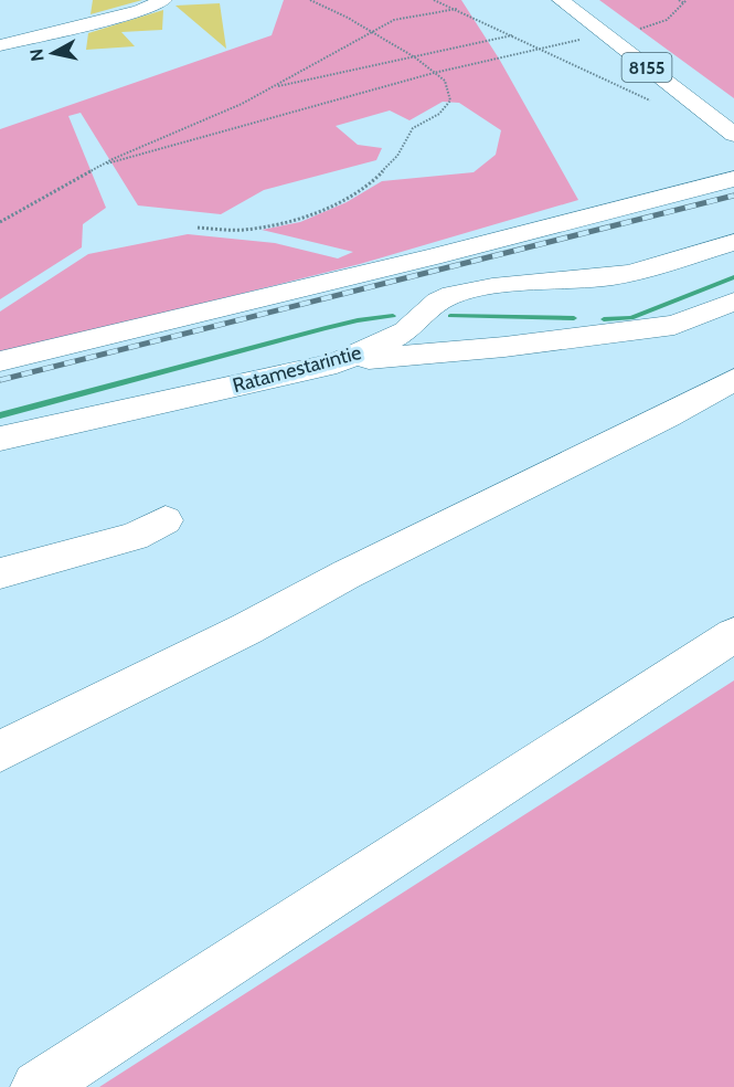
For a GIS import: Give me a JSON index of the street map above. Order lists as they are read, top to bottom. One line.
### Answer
{"streets":{"main road":["8155","Ratamestarintie"]},"north":"left"}
